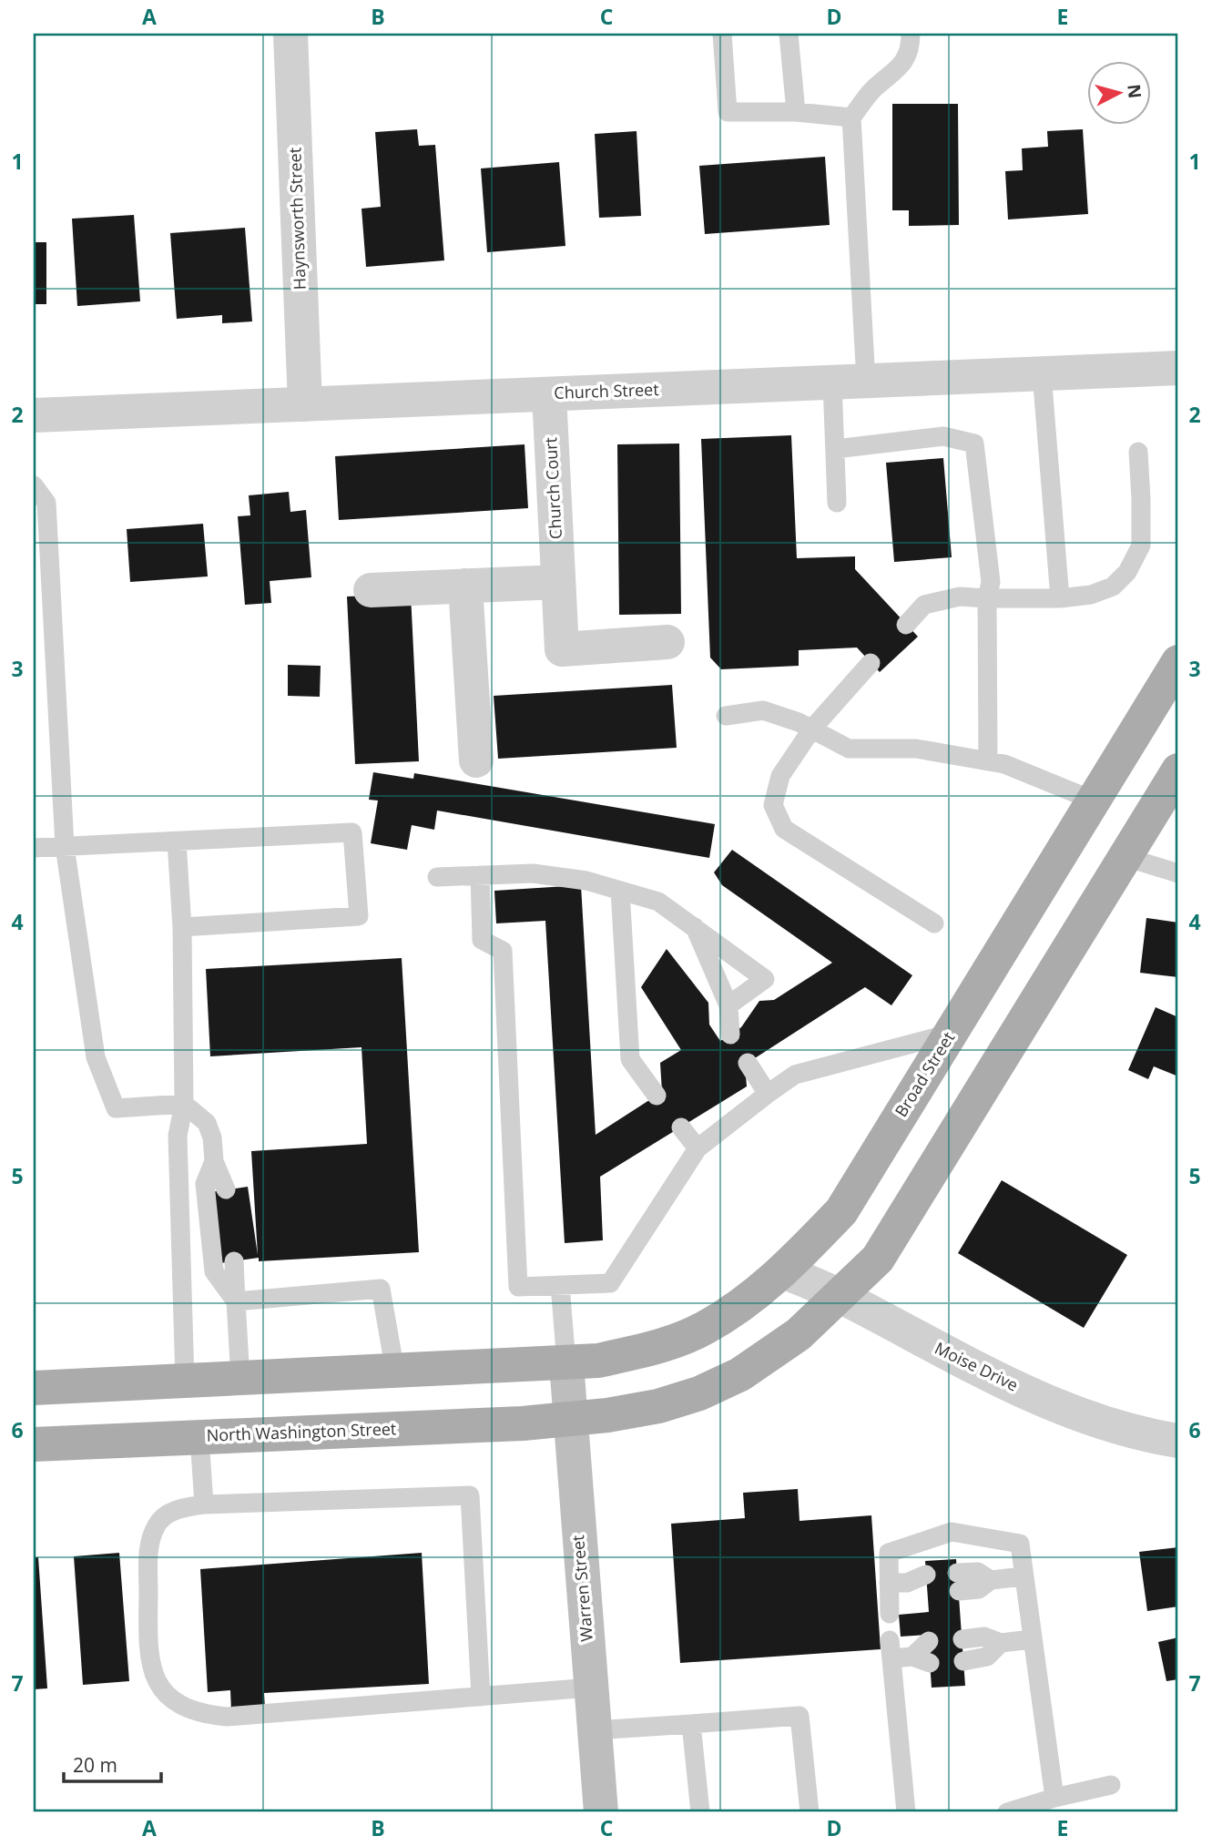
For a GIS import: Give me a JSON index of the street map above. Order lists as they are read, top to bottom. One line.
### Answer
{"streets":{"main road":["Broad Street","North Washington Street"],"street":["Haynsworth Street","Church Street","Church Court","Moise Drive","Warren Street"]},"crossings":[["Haynsworth Street","Church Street"],["Church Street","Church Court"],["Broad Street","Moise Drive"],["Broad Street","Warren Street"],["North Washington Street","Warren Street"]],"scale_bar":"20 m","north":"right","grid":{"columns":["A","B","C","D","E"],"rows":["1","2","3","4","5","6","7"]}}
